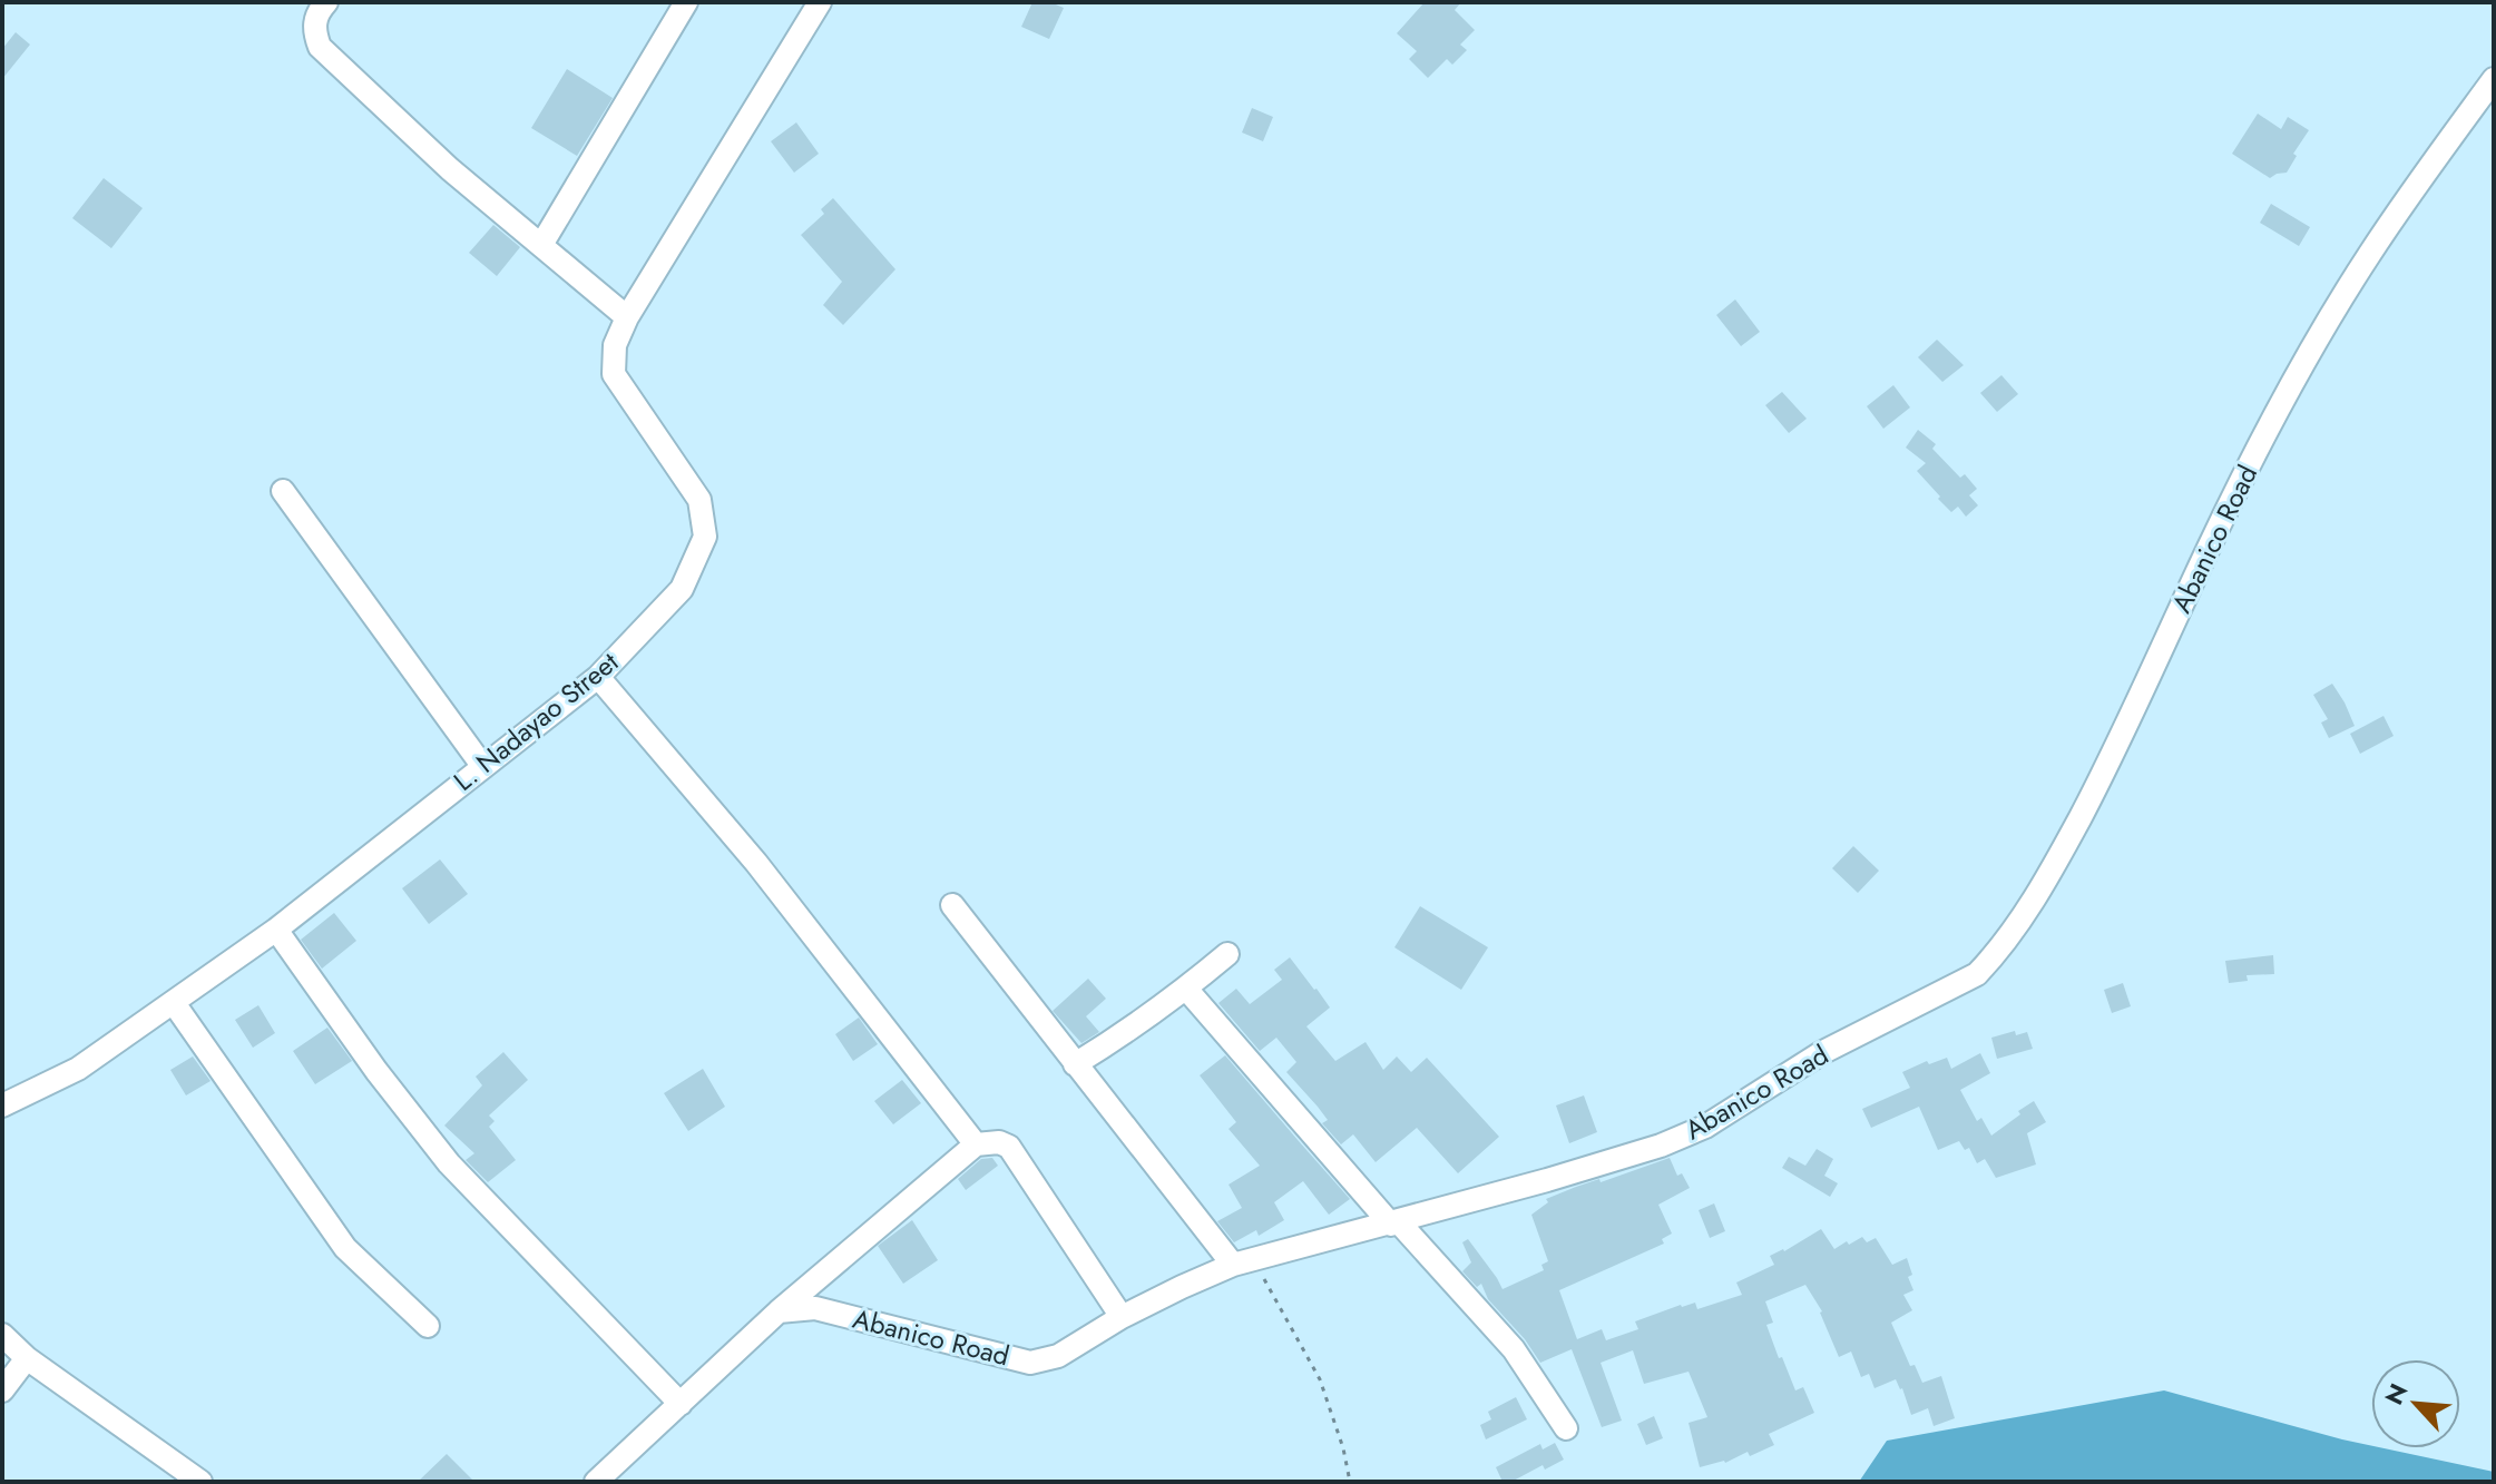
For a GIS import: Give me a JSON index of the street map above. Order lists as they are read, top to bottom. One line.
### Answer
{"streets":{"street":["Abanico Road","L. Nadayao Street"]},"north":"top left"}
